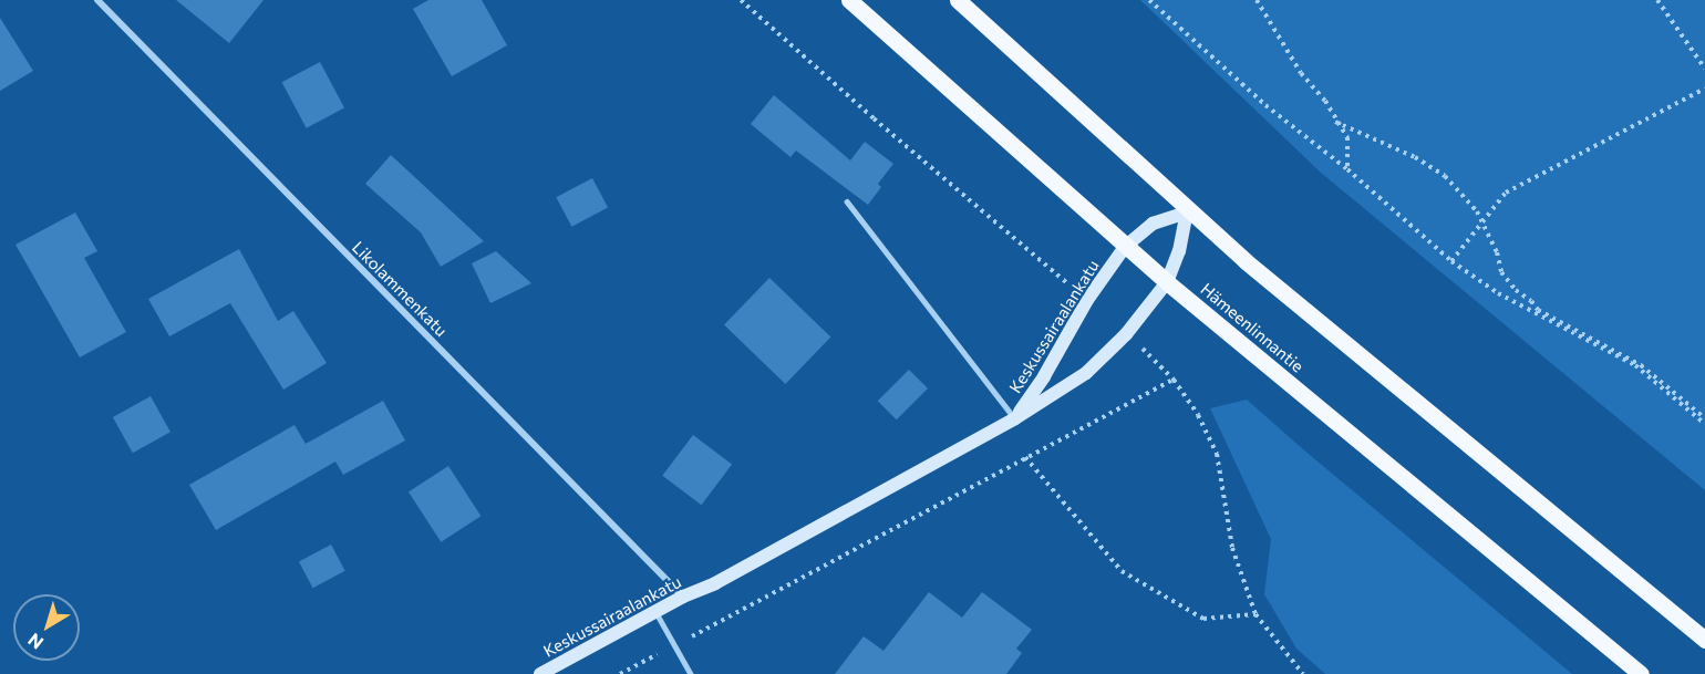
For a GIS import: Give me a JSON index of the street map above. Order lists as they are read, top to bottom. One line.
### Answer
{"streets":{"main road":["Hämeenlinnantie"],"street":["Likolammenkatu","Keskussairaalankatu"]},"crossings":[["Likolammenkatu","Keskussairaalankatu"],["Keskussairaalankatu","Hämeenlinnantie"]],"north":"bottom left"}
